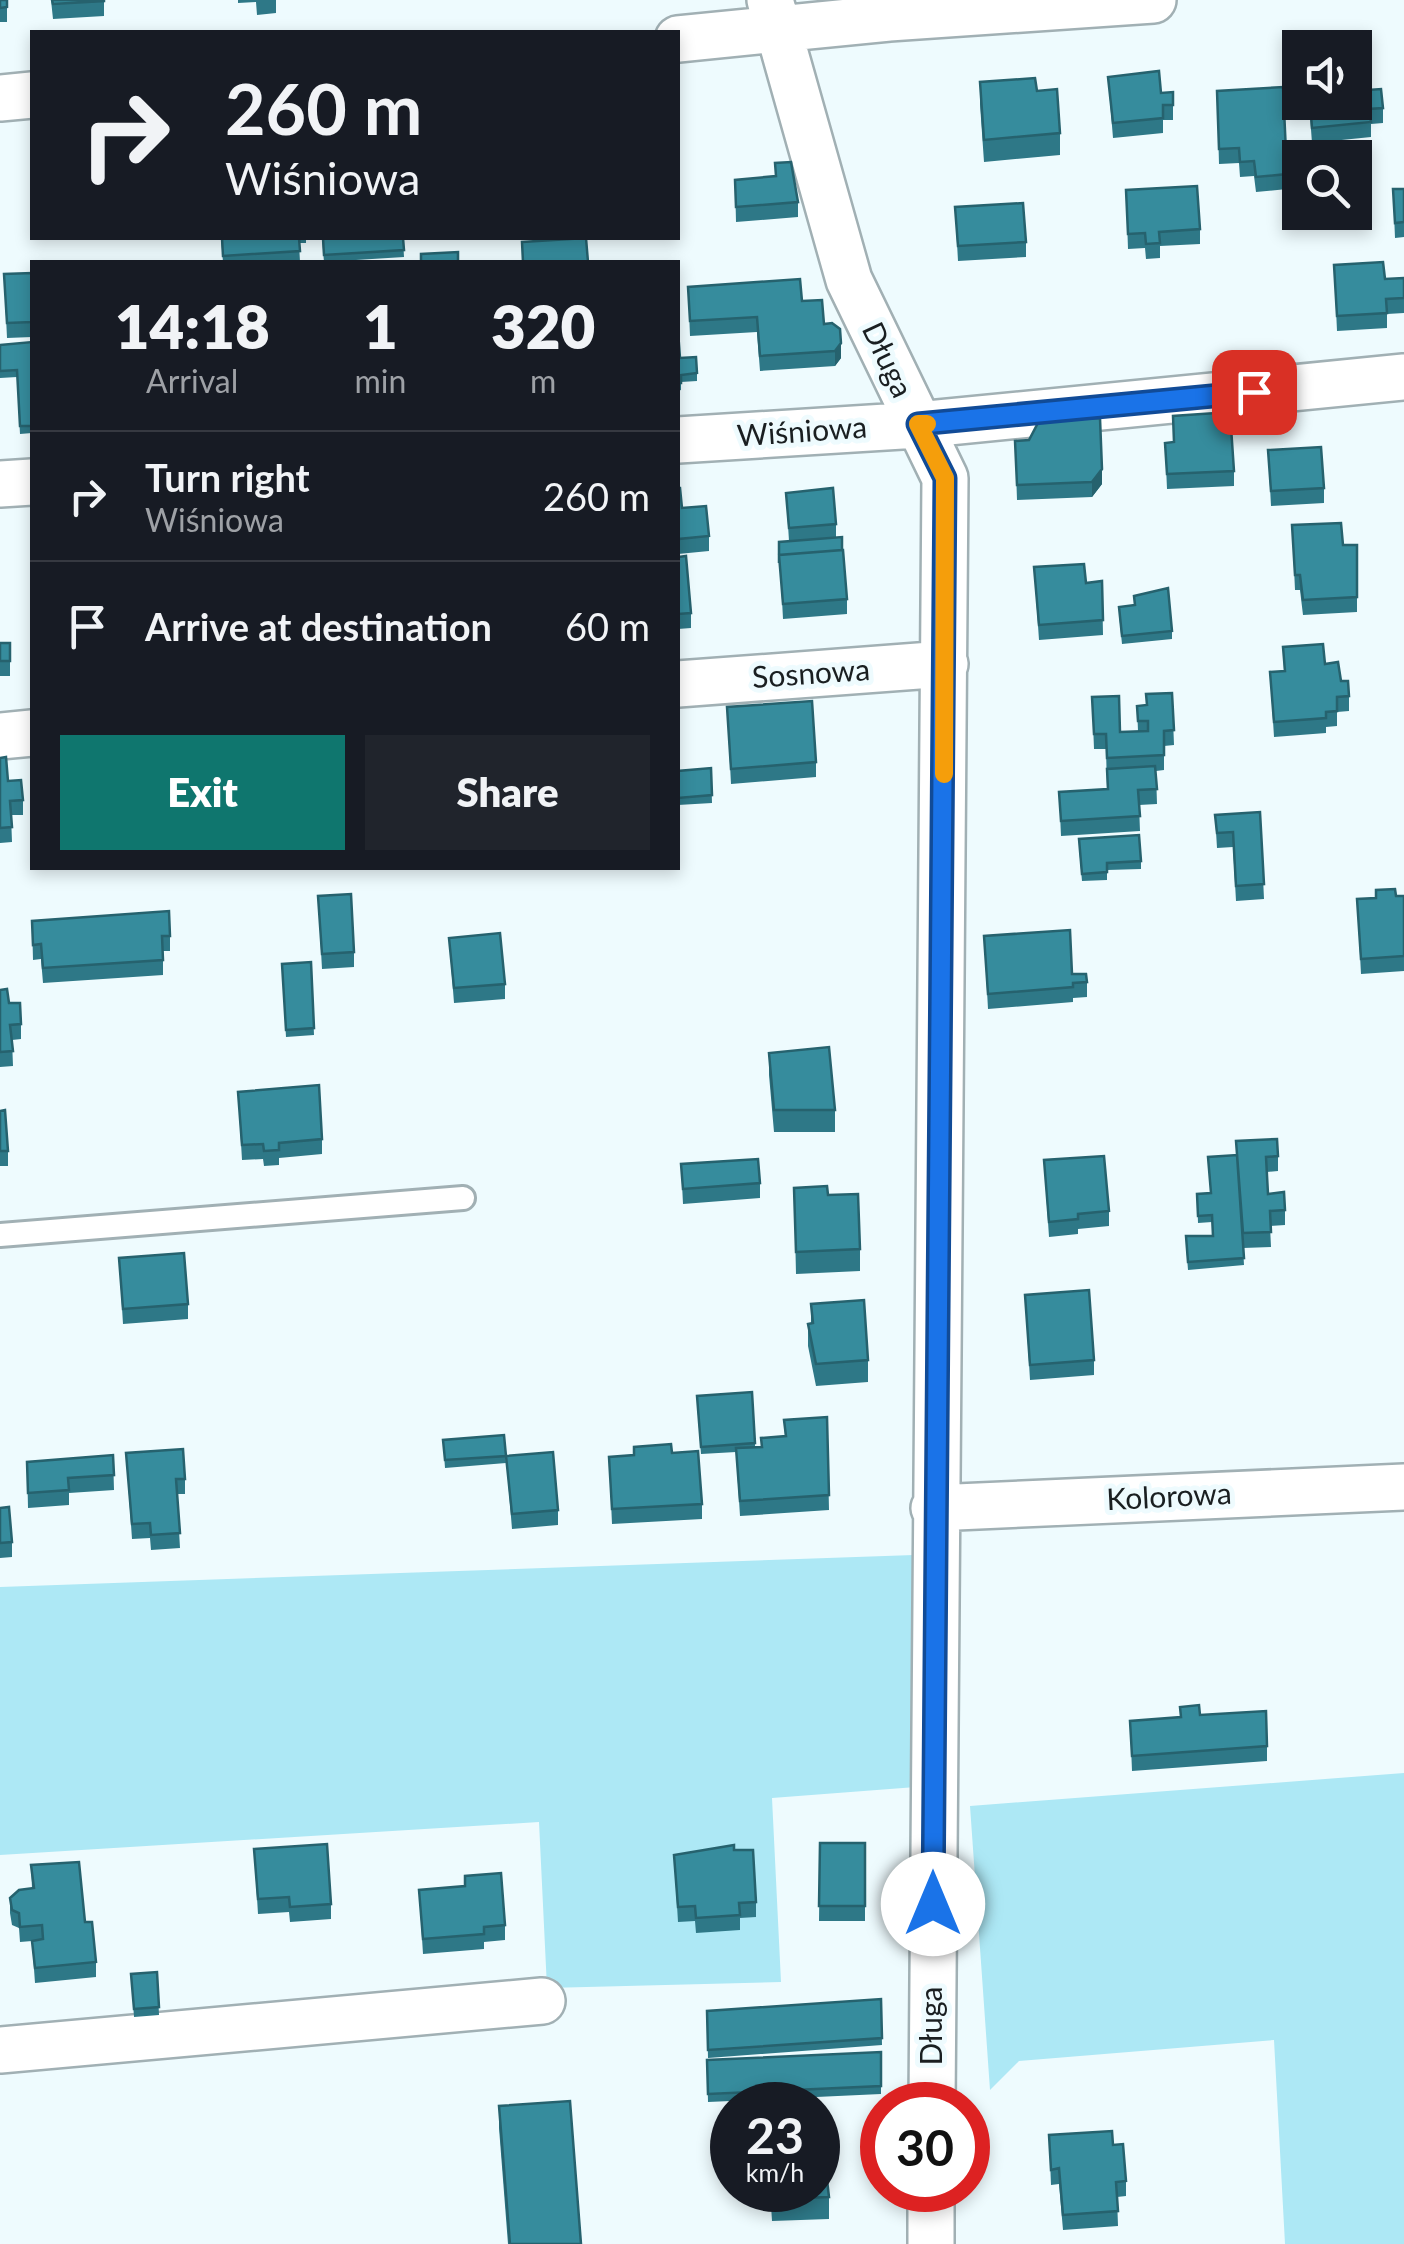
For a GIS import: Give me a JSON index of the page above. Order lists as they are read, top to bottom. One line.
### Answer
{"streets":{"street":["Długa","Wiśniowa","Sosnowa","Kolorowa"]},"crossings":[["Długa","Wiśniowa"],["Długa","Sosnowa"],["Długa","Kolorowa"]],"page":{"turn":["260 m","Wiśniowa"],"eta":["14:18","Arrival","1","min","320","m"],"list":[{"name":"Turn right","note":"Wiśniowa","value":"260 m"},{"name":"Arrive at destination","value":"60 m"}],"buttons":["Exit","Share"],"speed":"23 km/h","limit":"30"}}
